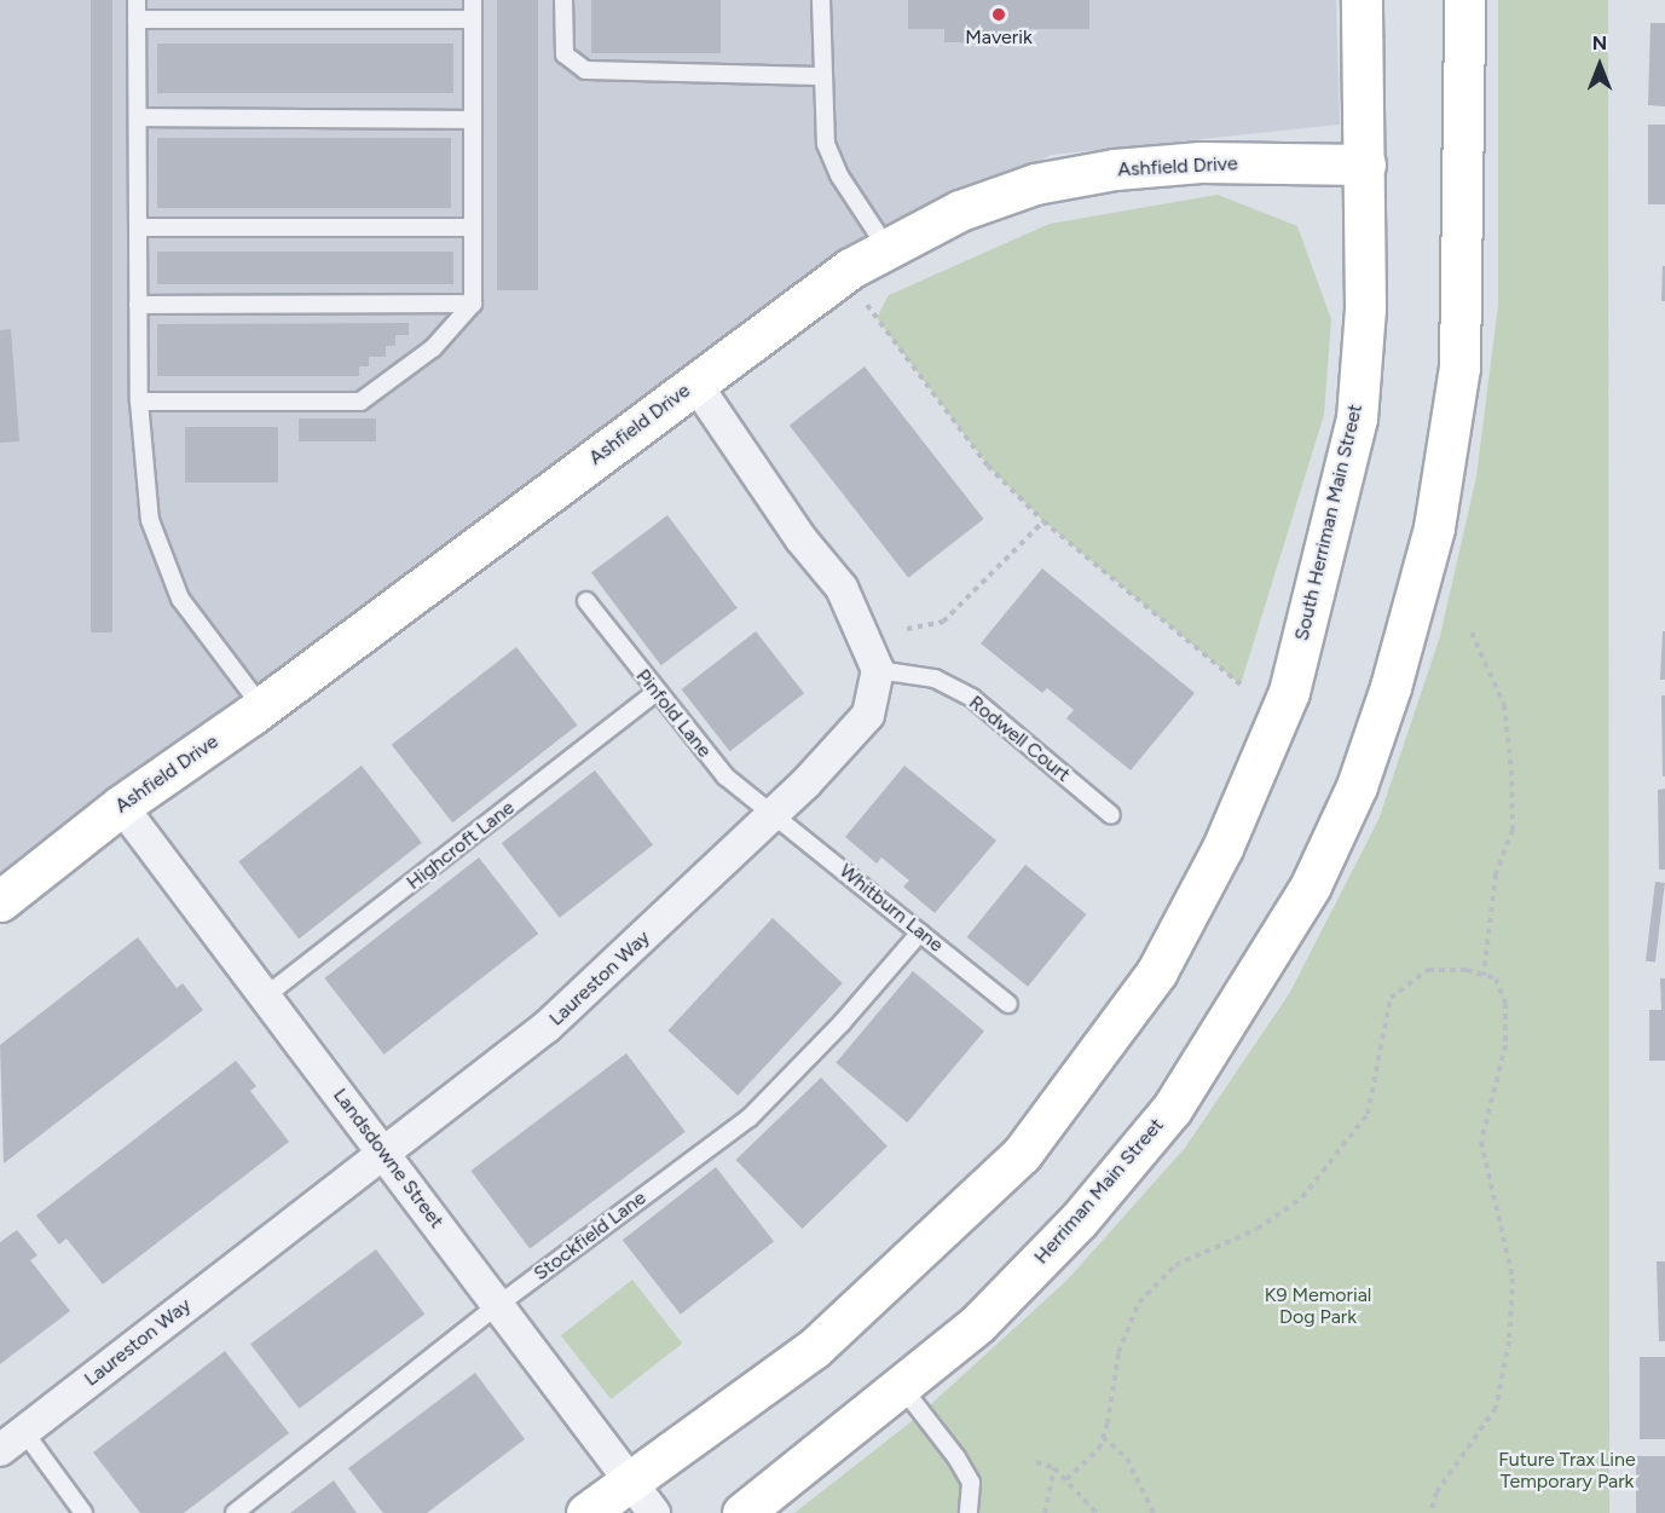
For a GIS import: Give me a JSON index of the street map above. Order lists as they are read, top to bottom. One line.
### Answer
{"streets":{"main road":["Ashfield Drive","South Herriman Main Street","Herriman Main Street"],"street":["Laureston Way","Landsdowne Street"],"lane":["Pinfold Lane","Rodwell Court","Highcroft Lane","Whitburn Lane","Stockfield Lane"]},"crossings":[["Ashfield Drive","South Herriman Main Street"],["Ashfield Drive","Landsdowne Street"],["South Herriman Main Street","Landsdowne Street"],["Pinfold Lane","Highcroft Lane"],["Pinfold Lane","Whitburn Lane"],["Pinfold Lane","Laureston Way"],["Rodwell Court","Laureston Way"],["Highcroft Lane","Landsdowne Street"],["Whitburn Lane","Laureston Way"],["Whitburn Lane","Stockfield Lane"],["Laureston Way","Landsdowne Street"],["Landsdowne Street","Stockfield Lane"]],"parks":["K9 Memorial Dog Park","Future Trax Line Temporary Park"],"places":["Maverik"],"north":"top"}
